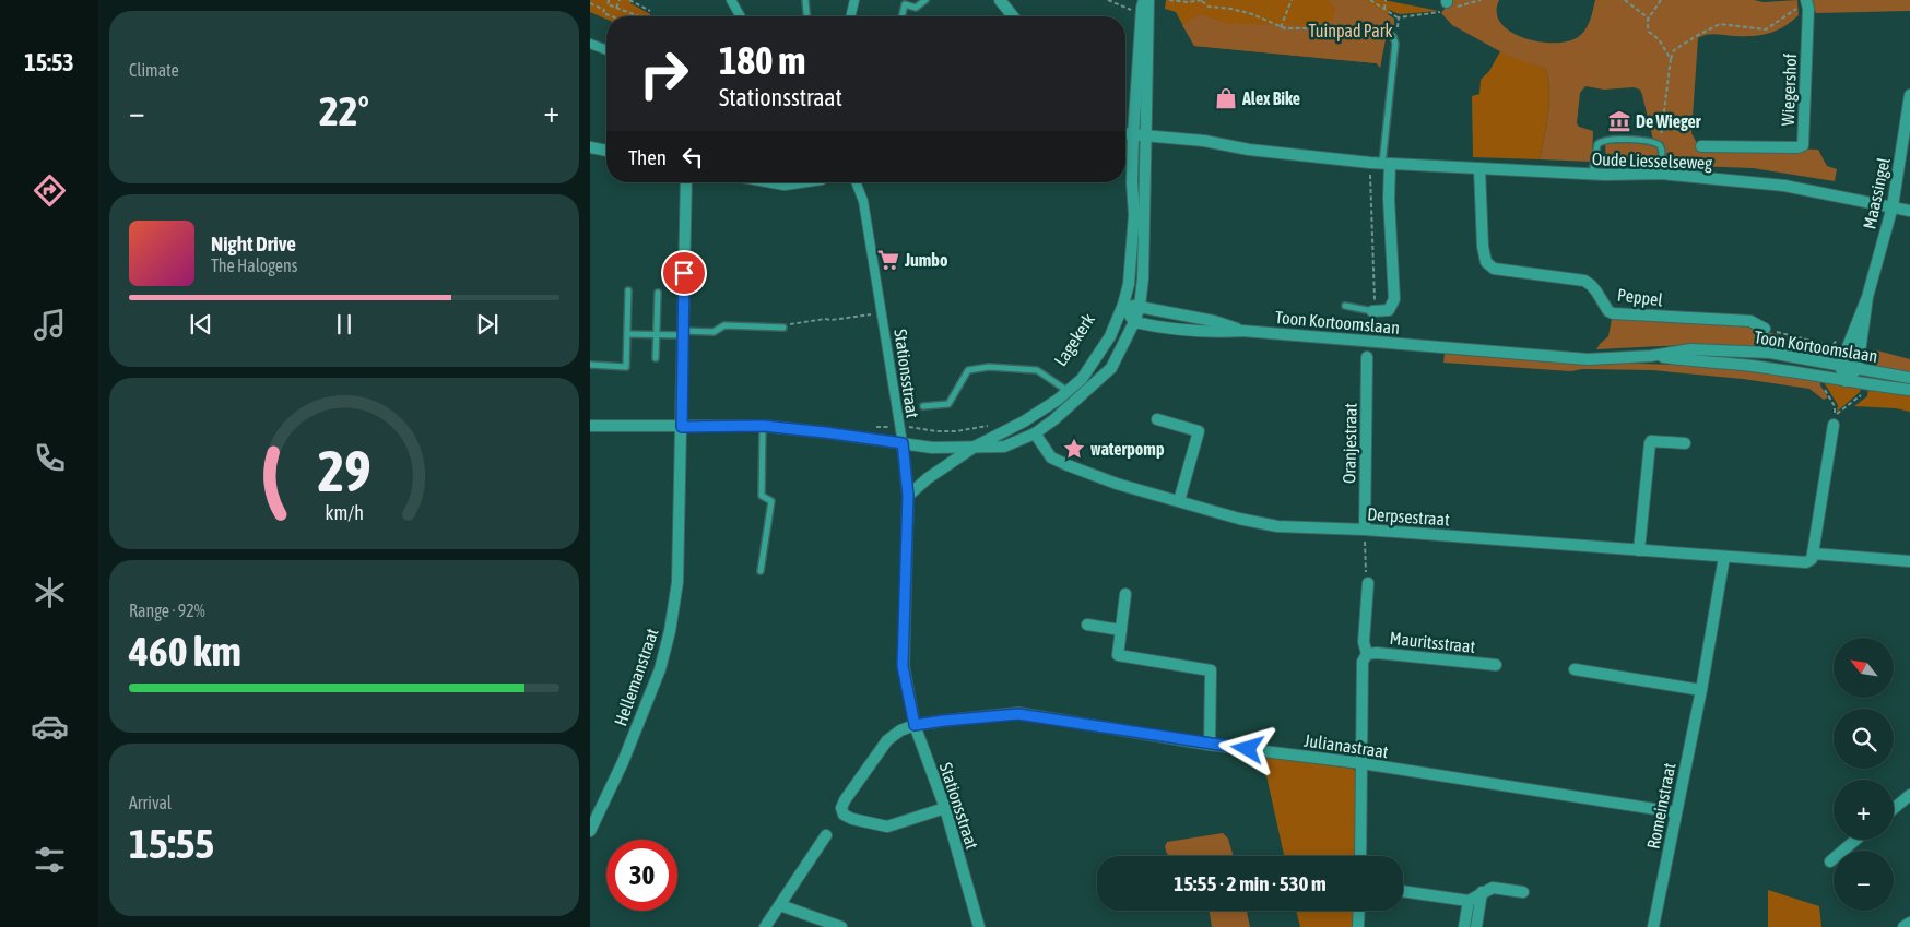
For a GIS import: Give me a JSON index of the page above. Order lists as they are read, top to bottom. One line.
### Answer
{"streets":{"street":["Wiegershof","Oude Liesselseweg","Maassingel","Peppel","Toon Kortoomslaan","Lagekerk","Stationsstraat","Oranjestraat","Derpsestraat","Mauritsstraat","Hellemanstraat","Julianastraat","Romeinstraat"]},"crossings":[["Oude Liesselseweg","Maassingel"],["Oude Liesselseweg","Peppel"],["Oude Liesselseweg","Lagekerk"],["Maassingel","Toon Kortoomslaan"],["Toon Kortoomslaan","Lagekerk"],["Lagekerk","Stationsstraat"],["Lagekerk","Derpsestraat"],["Lagekerk","Hellemanstraat"],["Stationsstraat","Julianastraat"],["Oranjestraat","Derpsestraat"],["Derpsestraat","Romeinstraat"],["Mauritsstraat","Julianastraat"],["Julianastraat","Romeinstraat"]],"parks":["Tuinpad Park"],"places":{"shop":["Alex Bike"],"museum":["De Wieger"],"supermarket":["Jumbo"],"place":["waterpomp"]},"north":"top left","page":{"tabs":"15:53","tile":["Climate",["Range · 92%","460 km"],["Arrival","15:55"]],"turn":["180 m","Stationsstraat"],"heat":["−","22°","+"],"then":"Then","song":["Night Drive","The Halogens"],"map_buttons":["+","−"],"limit":"30","trip":"15:55 · 2 min · 530 m","gauge":["29","km/h"]}}
